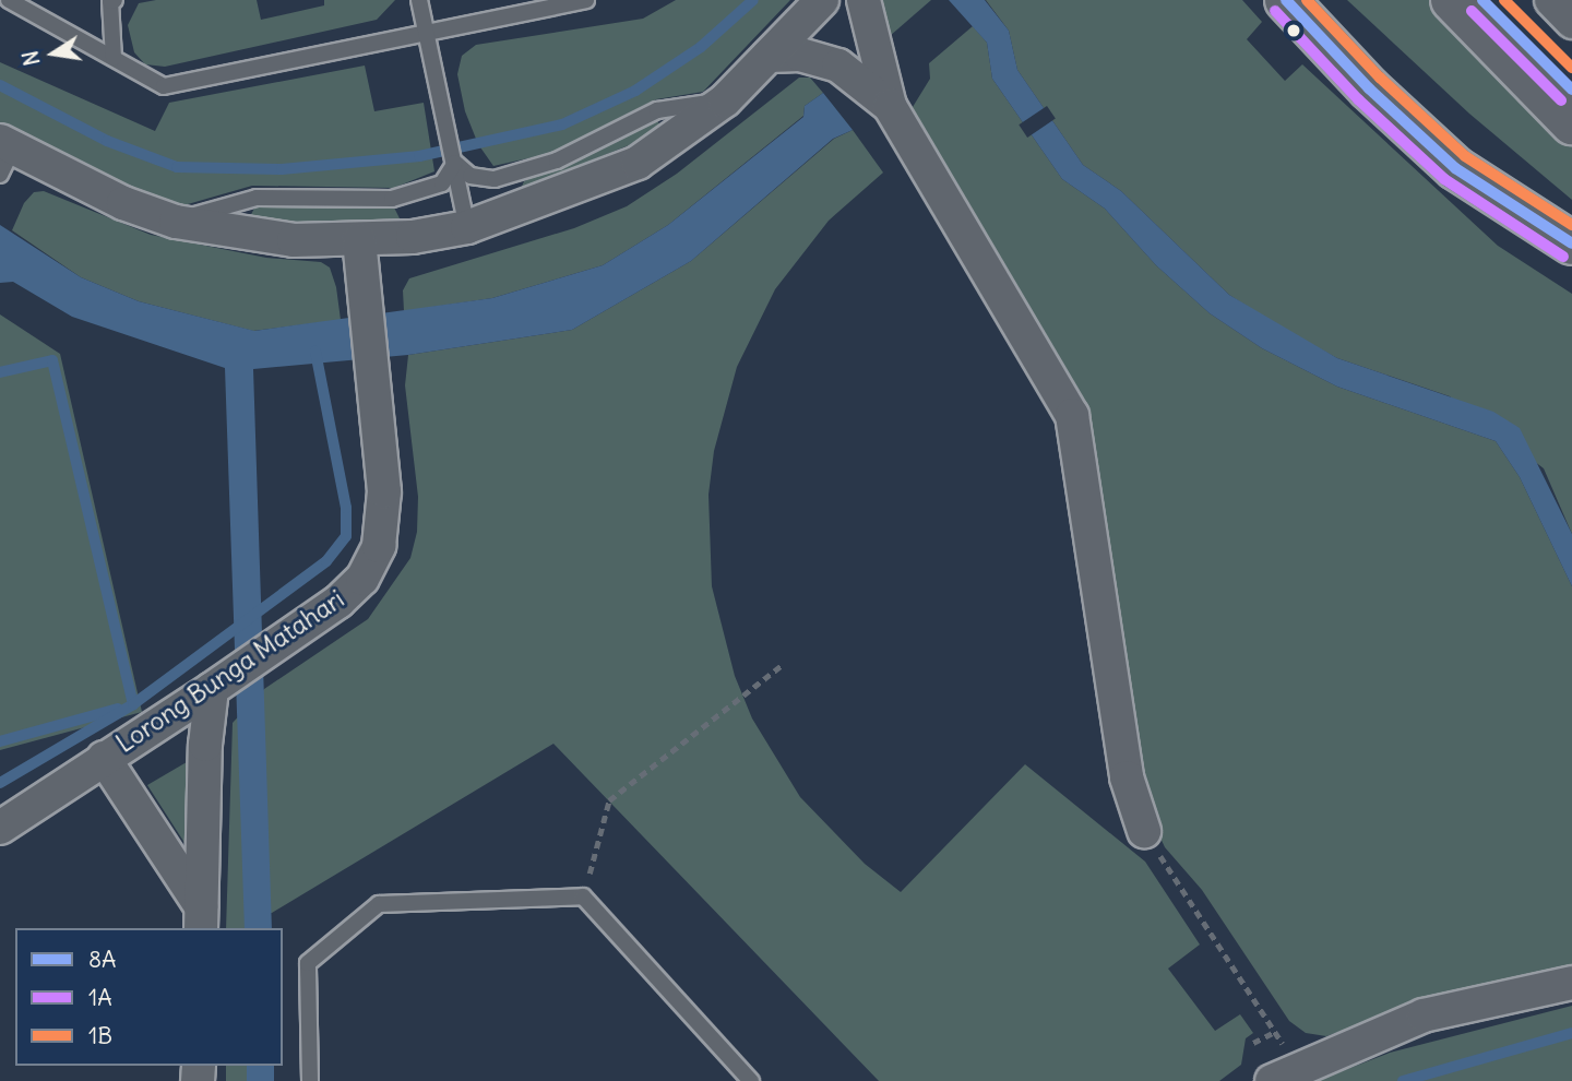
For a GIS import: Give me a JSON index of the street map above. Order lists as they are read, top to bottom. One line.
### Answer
{"streets":{"street":["Lorong Bunga Matahari"]},"lines":["transit line 8A","transit line 1B","transit line 1A"],"legend":["8A","1A","1B"],"north":"left"}
